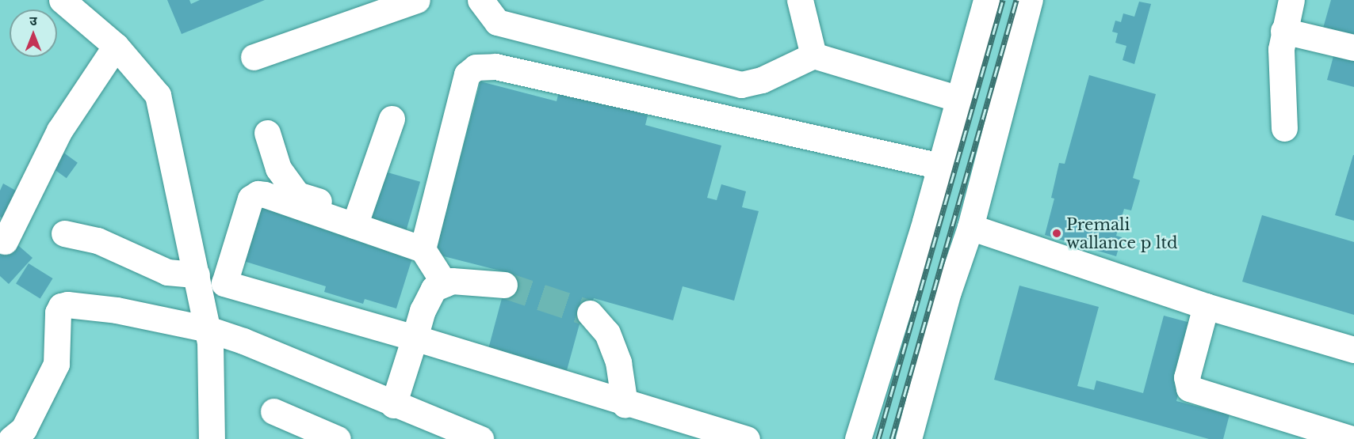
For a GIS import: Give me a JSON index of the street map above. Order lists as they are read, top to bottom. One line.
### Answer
{"places":["Premali wallance p ltd"],"north":"top"}
